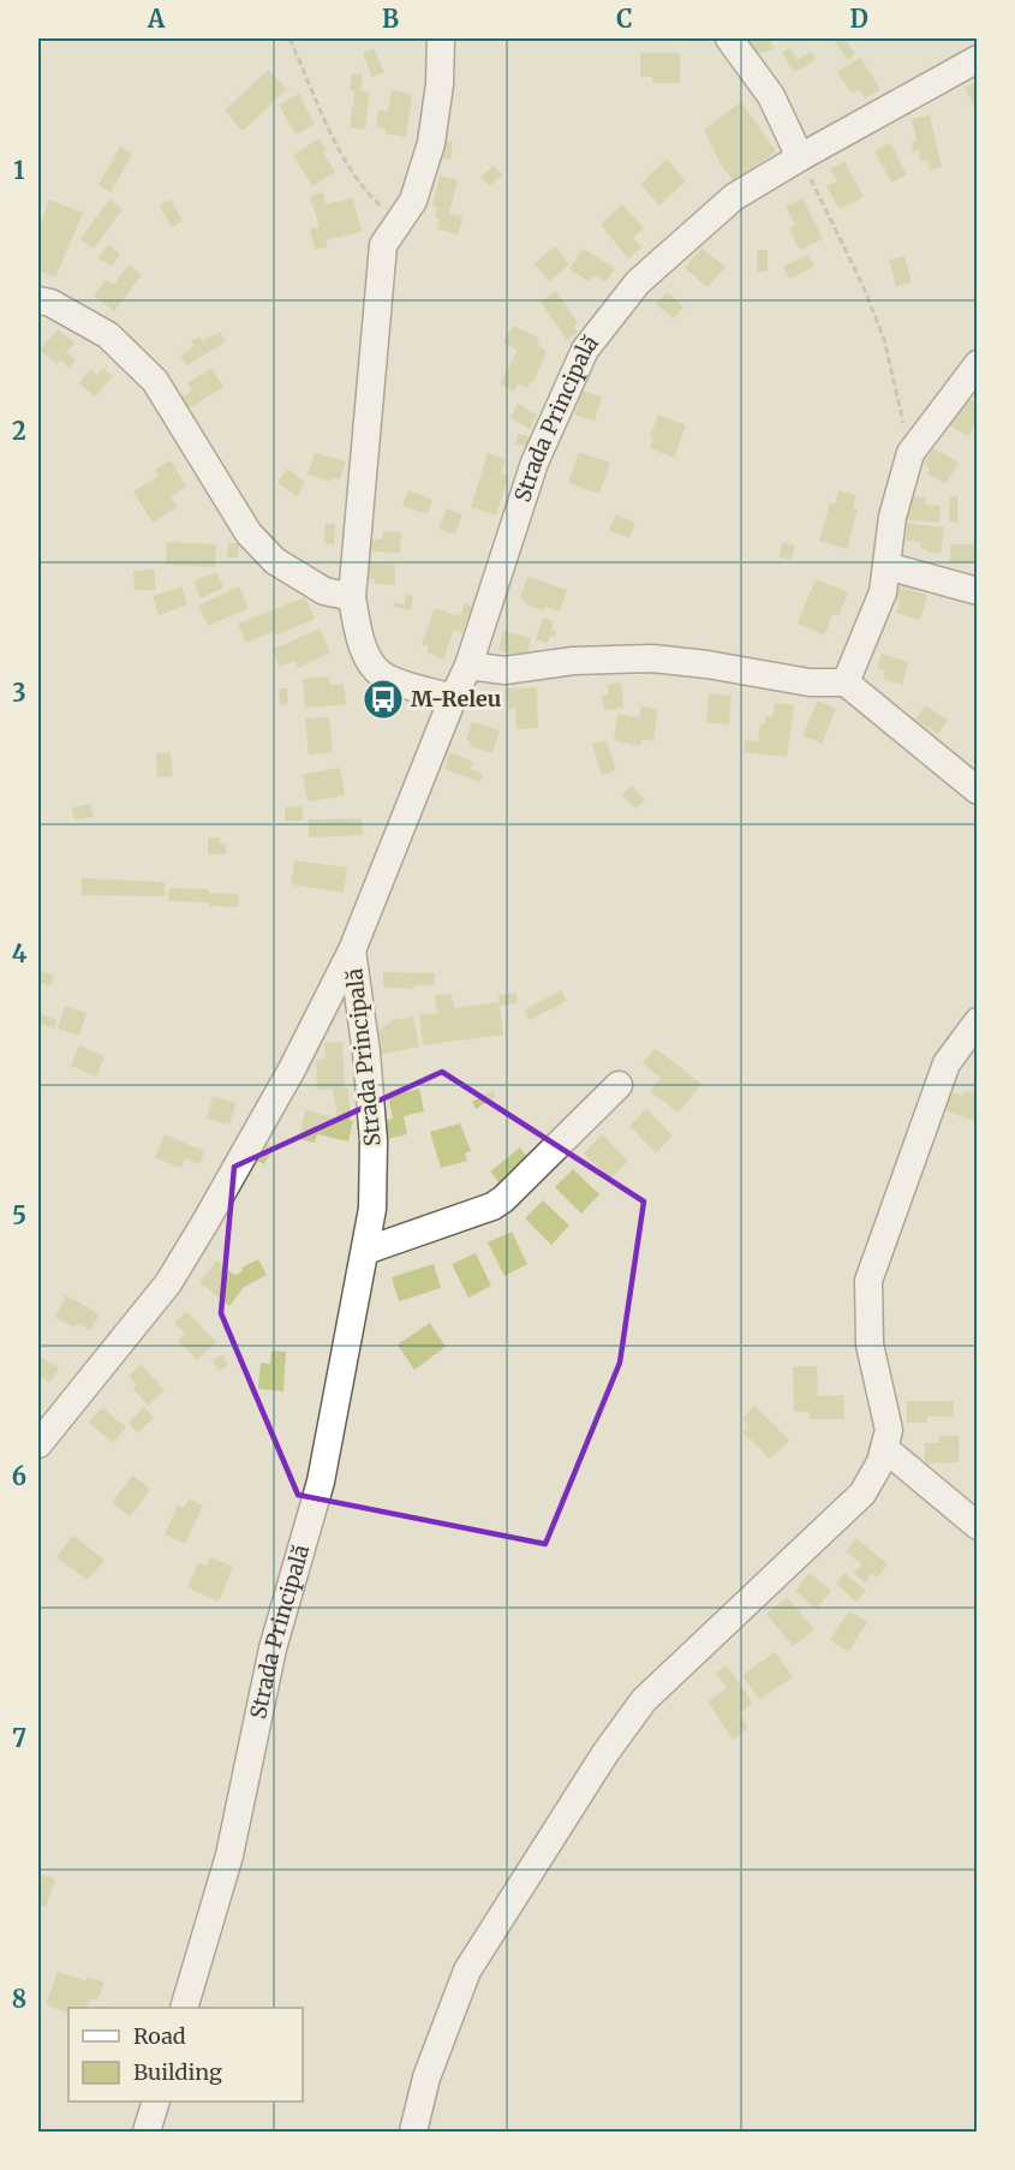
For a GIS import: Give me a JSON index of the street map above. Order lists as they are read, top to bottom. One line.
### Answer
{"streets":{"street":["Strada Principală"]},"places":{"bus stop":["M-Releu"]},"legend":["Road","Building"],"grid":{"columns":["A","B","C","D"],"rows":["1","2","3","4","5","6","7","8"]}}
